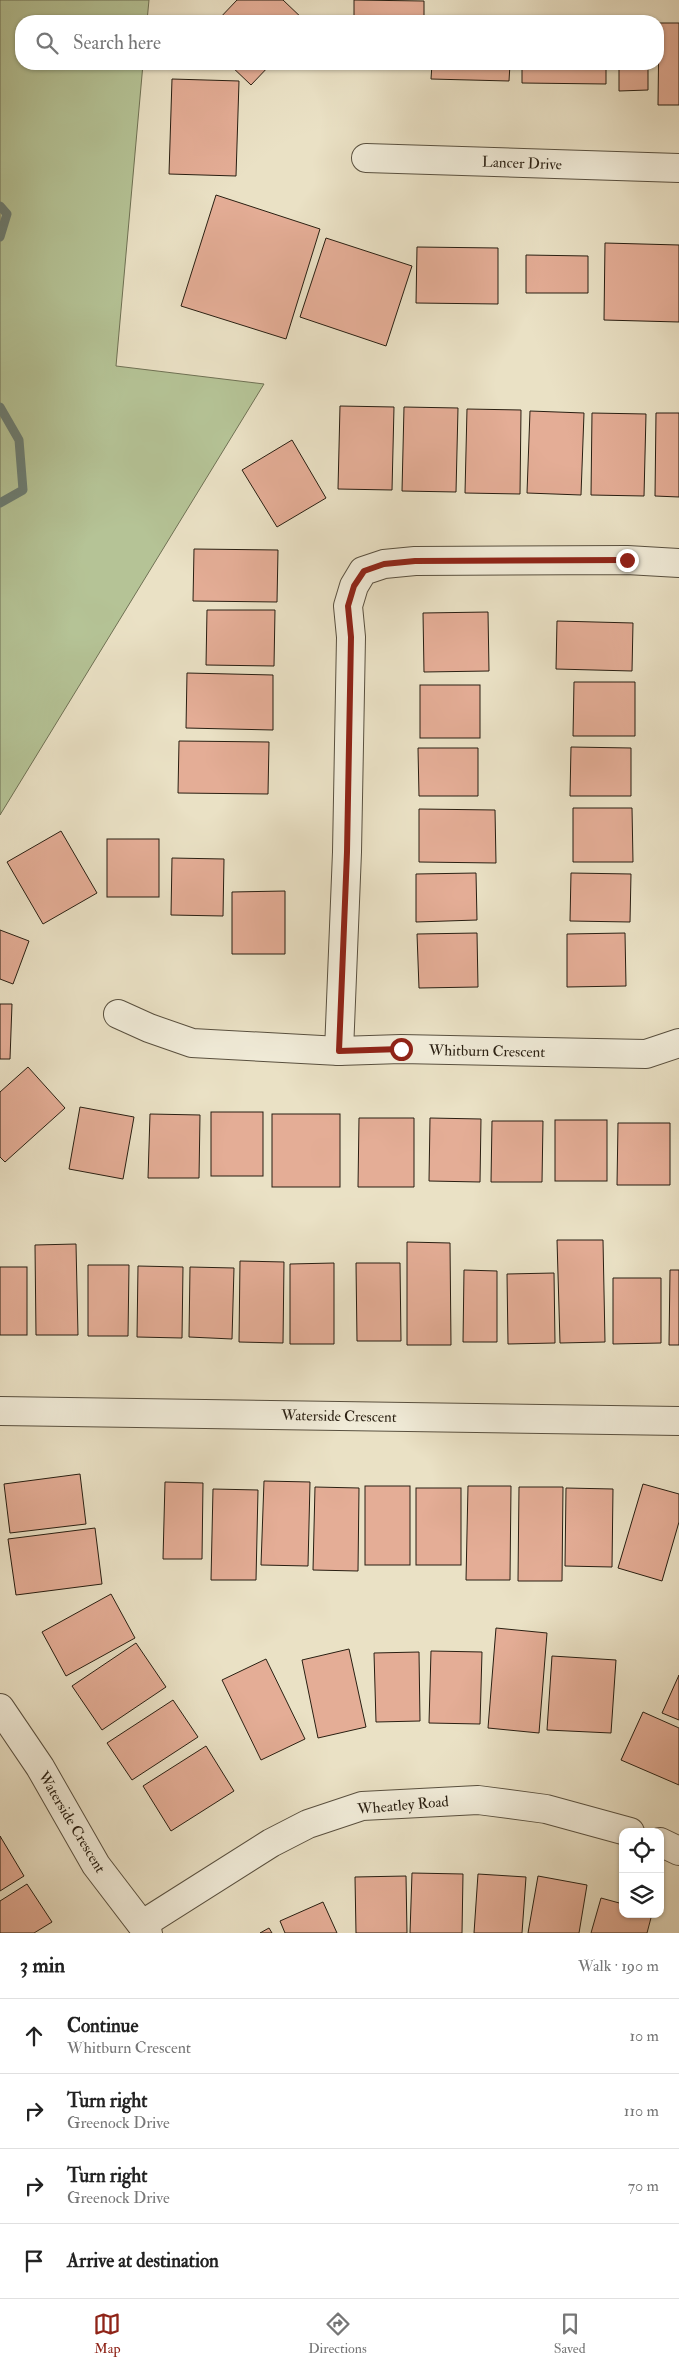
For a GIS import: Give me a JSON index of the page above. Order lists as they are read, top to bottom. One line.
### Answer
{"streets":{"street":["Lancer Drive","Whitburn Crescent","Waterside Crescent","Wheatley Road"]},"crossings":[["Waterside Crescent","Wheatley Road"]],"page":{"search":"Search here","heading":["3 min","Walk · 190 m"],"list":[["Continue","Whitburn Crescent","10 m"],["Turn right","Greenock Drive","110 m"],["Turn right","Greenock Drive","70 m"],"Arrive at destination"],"nav":["Map","Directions","Saved"]}}
